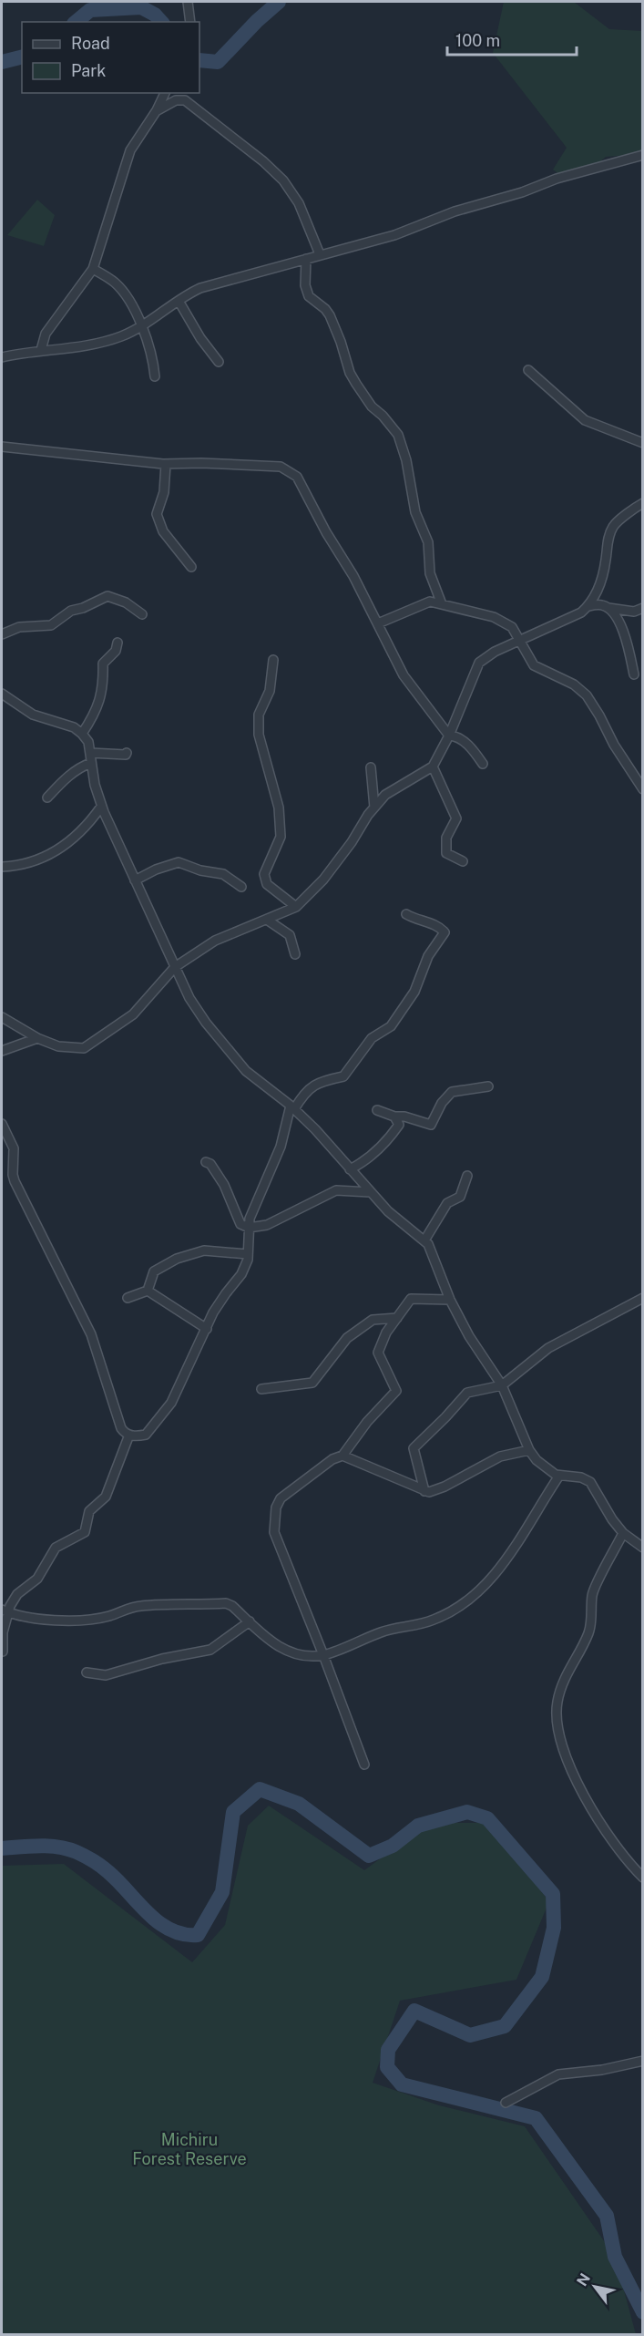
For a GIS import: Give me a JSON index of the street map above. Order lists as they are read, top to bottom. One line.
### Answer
{"parks":["Michiru Forest Reserve"],"legend":["Road","Park"],"scale_bar":"100 m","north":"top left"}
